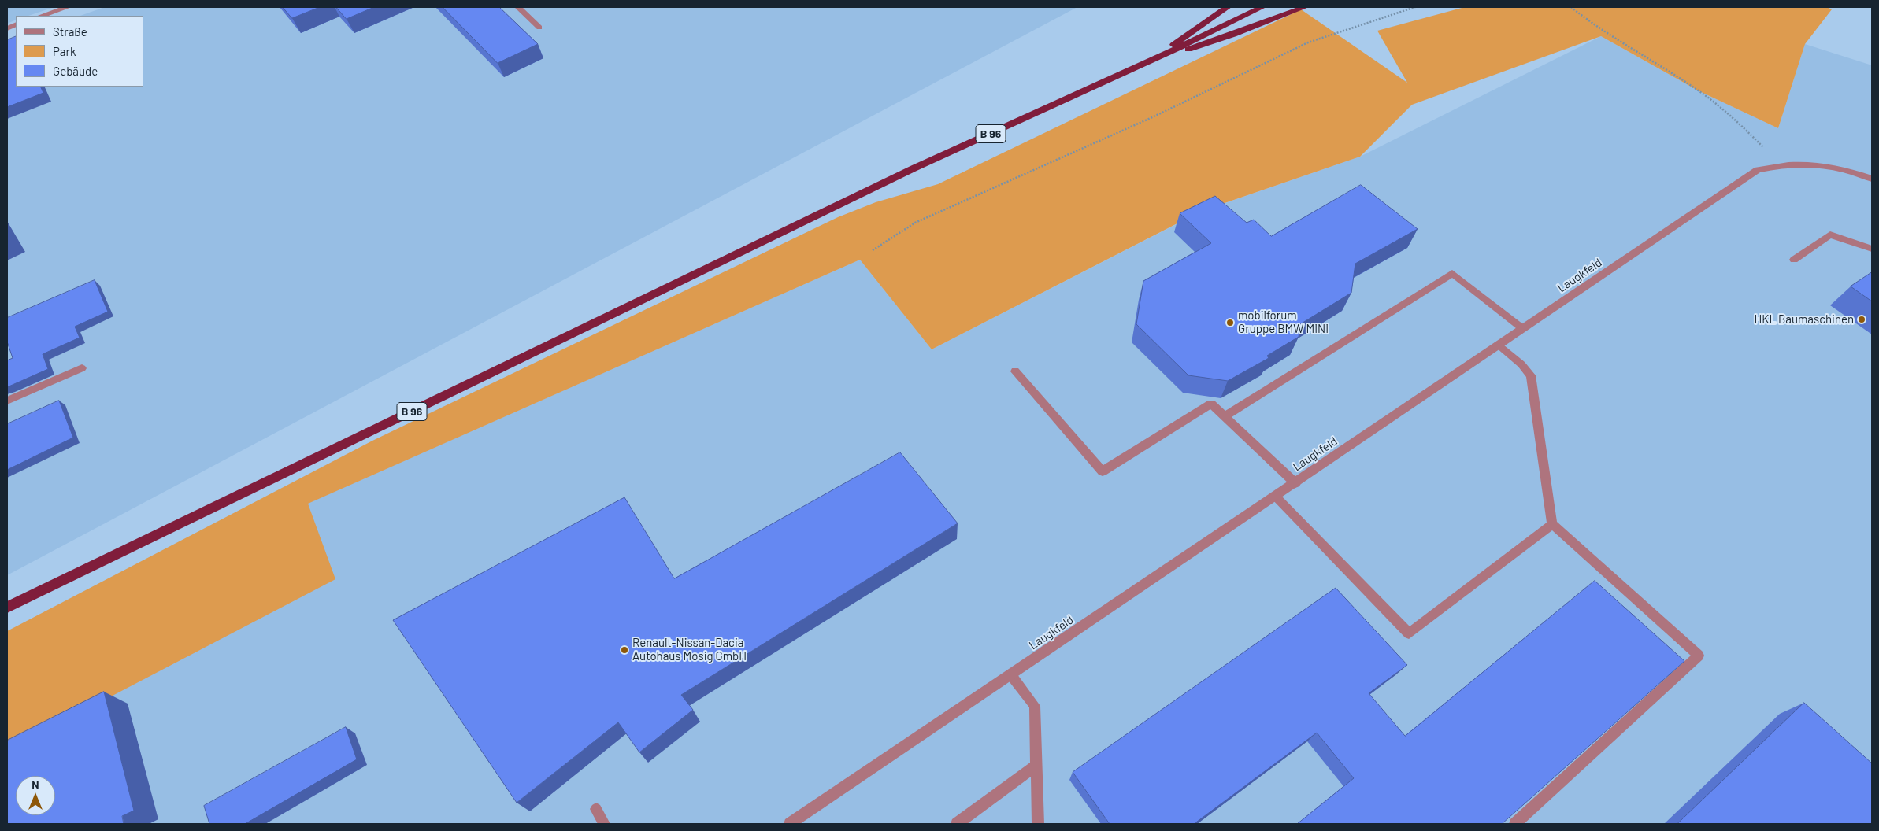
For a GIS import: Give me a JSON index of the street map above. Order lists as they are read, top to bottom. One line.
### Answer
{"streets":{"highway":["B 96"],"street":["Laugkfeld"]},"places":["HKL Baumaschinen","mobilforum Gruppe BMW MINI","Renault-Nissan-Dacia Autohaus Mosig GmbH"],"legend":["Straße","Park","Gebäude"],"north":"top"}
